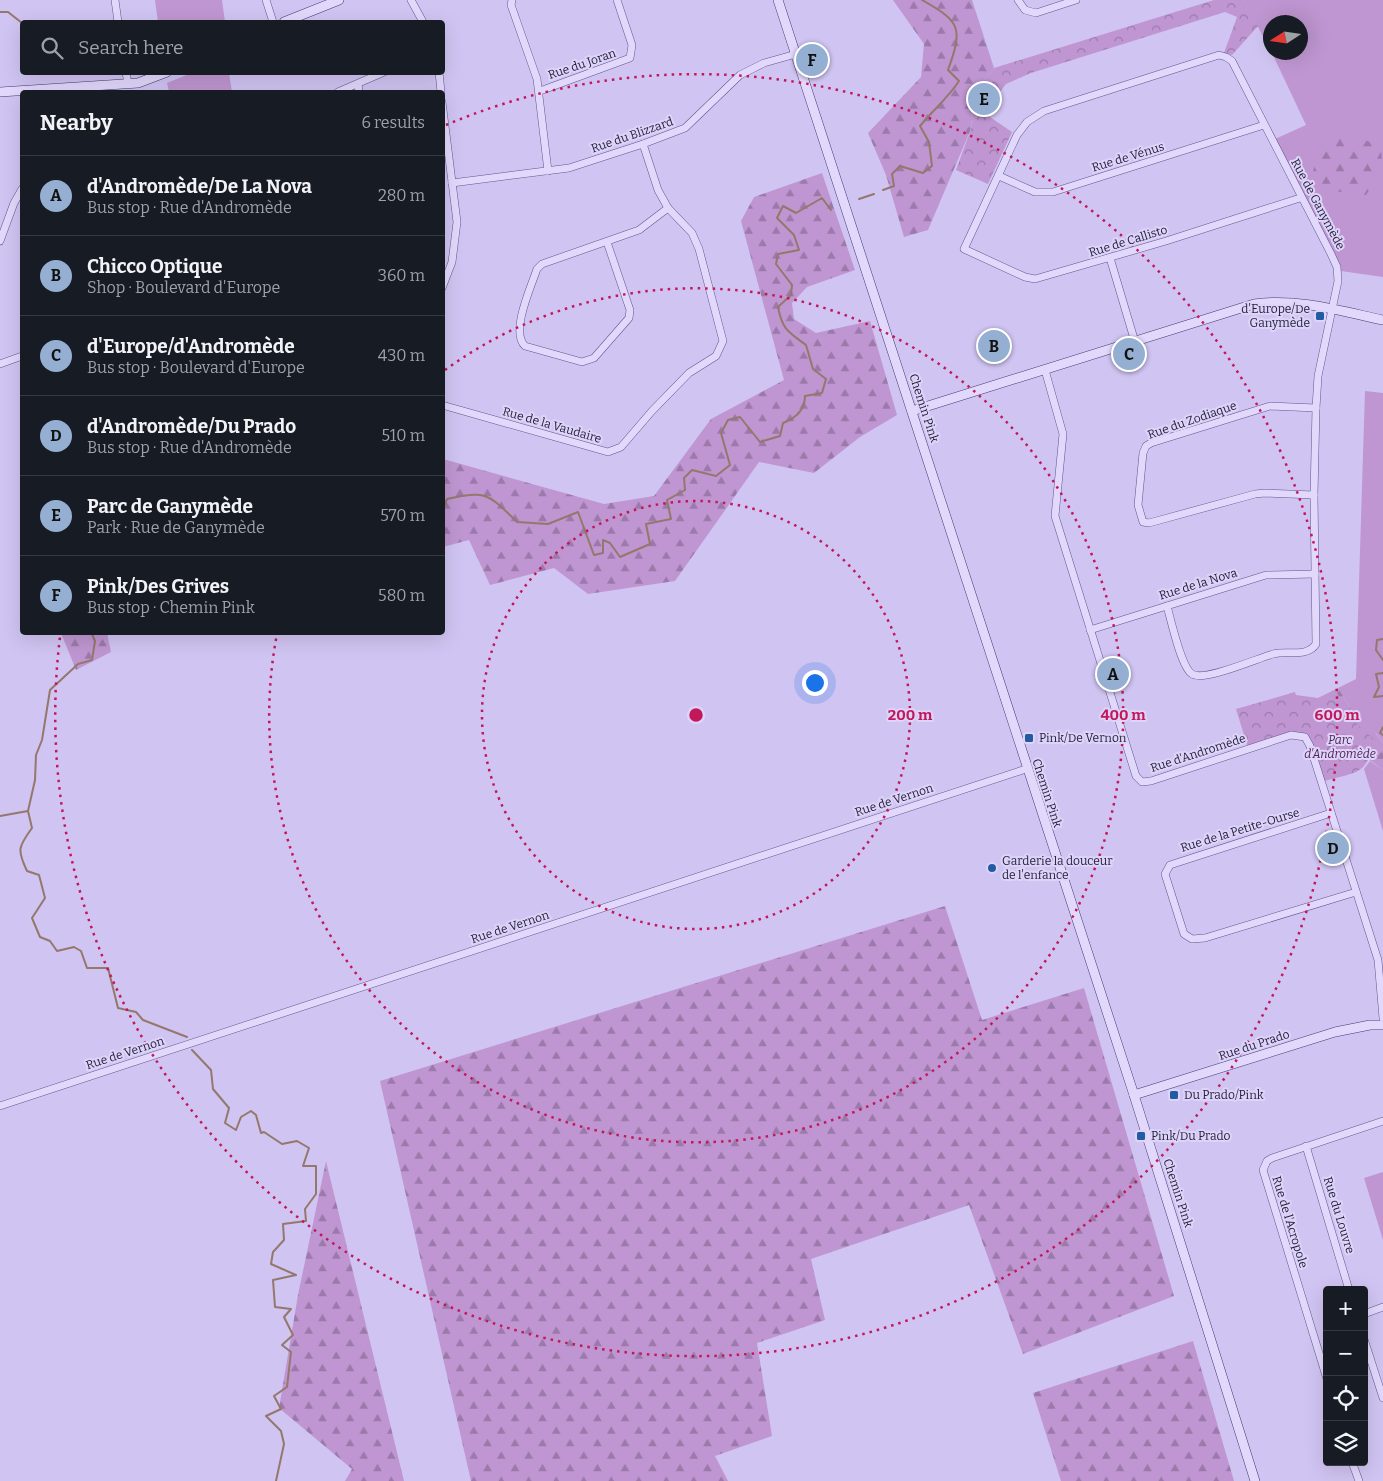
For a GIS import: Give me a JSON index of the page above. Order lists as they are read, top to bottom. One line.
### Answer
{"streets":{"main road":["Chemin Pink","Rue du Prado"],"street":["Rue du Joran","Rue du Blizzard","Rue de Vénus","Rue de Ganymède","Rue de Callisto","Rue du Zodiaque","Rue de la Vaudaire","Rue de la Nova","Rue d'Andromède","Rue de Vernon","Rue de la Petite-Ourse","Rue du Louvre","Rue de l'Acropole"]},"crossings":[["Rue du Joran","Rue du Blizzard"],["Rue du Blizzard","Chemin Pink"],["Rue du Blizzard","Rue de la Vaudaire"],["Rue de Vénus","Rue de Ganymède"],["Rue de Ganymède","Rue de Callisto"],["Rue de Ganymède","Rue du Zodiaque"],["Rue de Ganymède","Rue de la Nova"],["Chemin Pink","Rue de Vernon"],["Chemin Pink","Rue du Prado"],["Rue de la Nova","Rue d'Andromède"],["Rue d'Andromède","Rue de la Petite-Ourse"],["Rue du Louvre","Rue de l'Acropole"]],"parks":["Parc d'Andromède"],"places":{"transit":["d'Europe/De Ganymède","Pink/De Vernon","Du Prado/Pink","Pink/Du Prado"],"other":["Garderie la douceur de l'enfance"]},"north":"left","page":{"search":"Search here","pins":["F","E","B","C","A","D"],"heading":["Nearby","6 results"],"list":[{"mark":"A","name":"d'Andromède/De La Nova","note":"Bus stop · Rue d'Andromède","value":"280 m"},{"mark":"B","name":"Chicco Optique","note":"Shop · Boulevard d'Europe","value":"360 m"},{"mark":"C","name":"d'Europe/d'Andromède","note":"Bus stop · Boulevard d'Europe","value":"430 m"},{"mark":"D","name":"d'Andromède/Du Prado","note":"Bus stop · Rue d'Andromède","value":"510 m"},{"mark":"E","name":"Parc de Ganymède","note":"Park · Rue de Ganymède","value":"570 m"},{"mark":"F","name":"Pink/Des Grives","note":"Bus stop · Chemin Pink","value":"580 m"}],"map_buttons":["+","−"]},"rings":["200 m","400 m","600 m"]}
